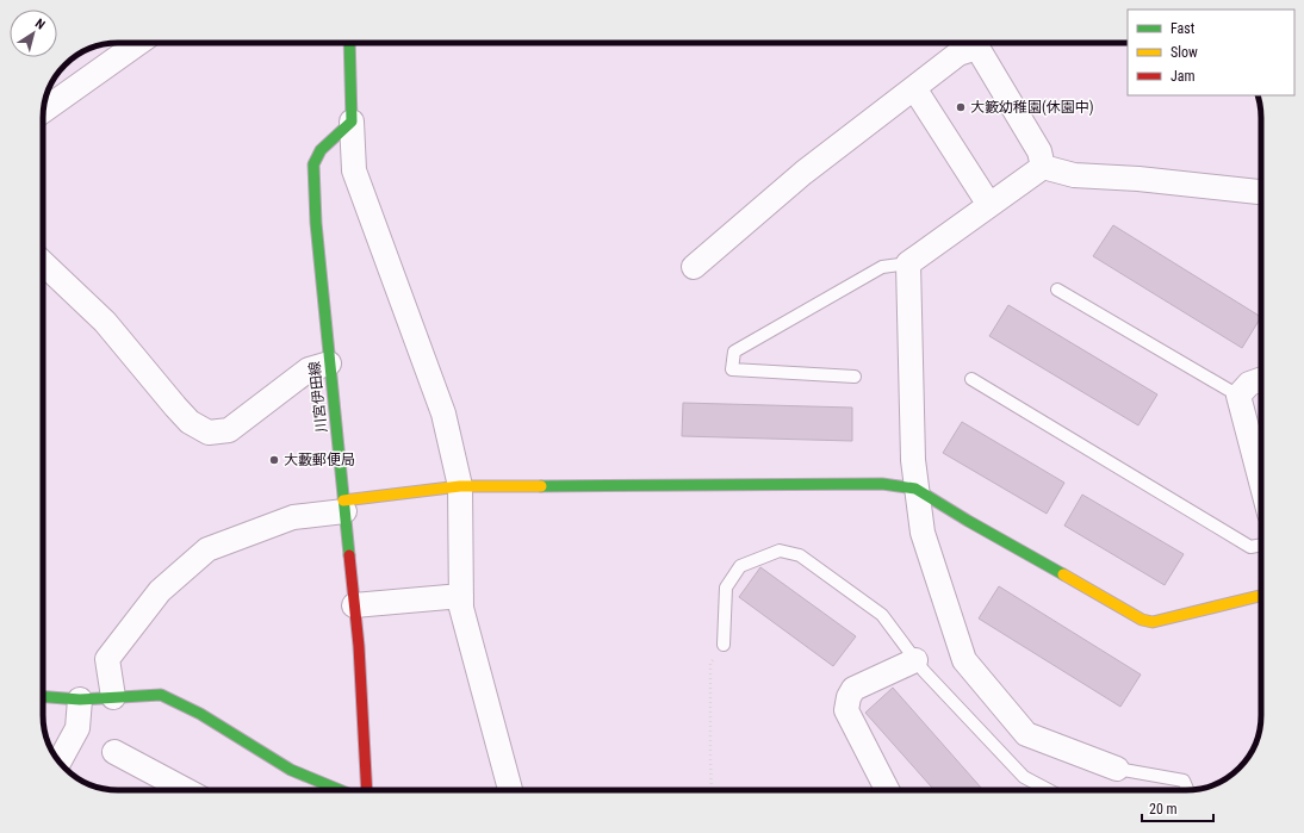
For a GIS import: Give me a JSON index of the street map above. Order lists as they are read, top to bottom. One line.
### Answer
{"streets":{"street":["川宮伊田線"]},"places":["大籔幼稚園(休園中)","大藪郵便局"],"legend":["Fast","Slow","Jam"],"scale_bar":"20 m","north":"top right"}
